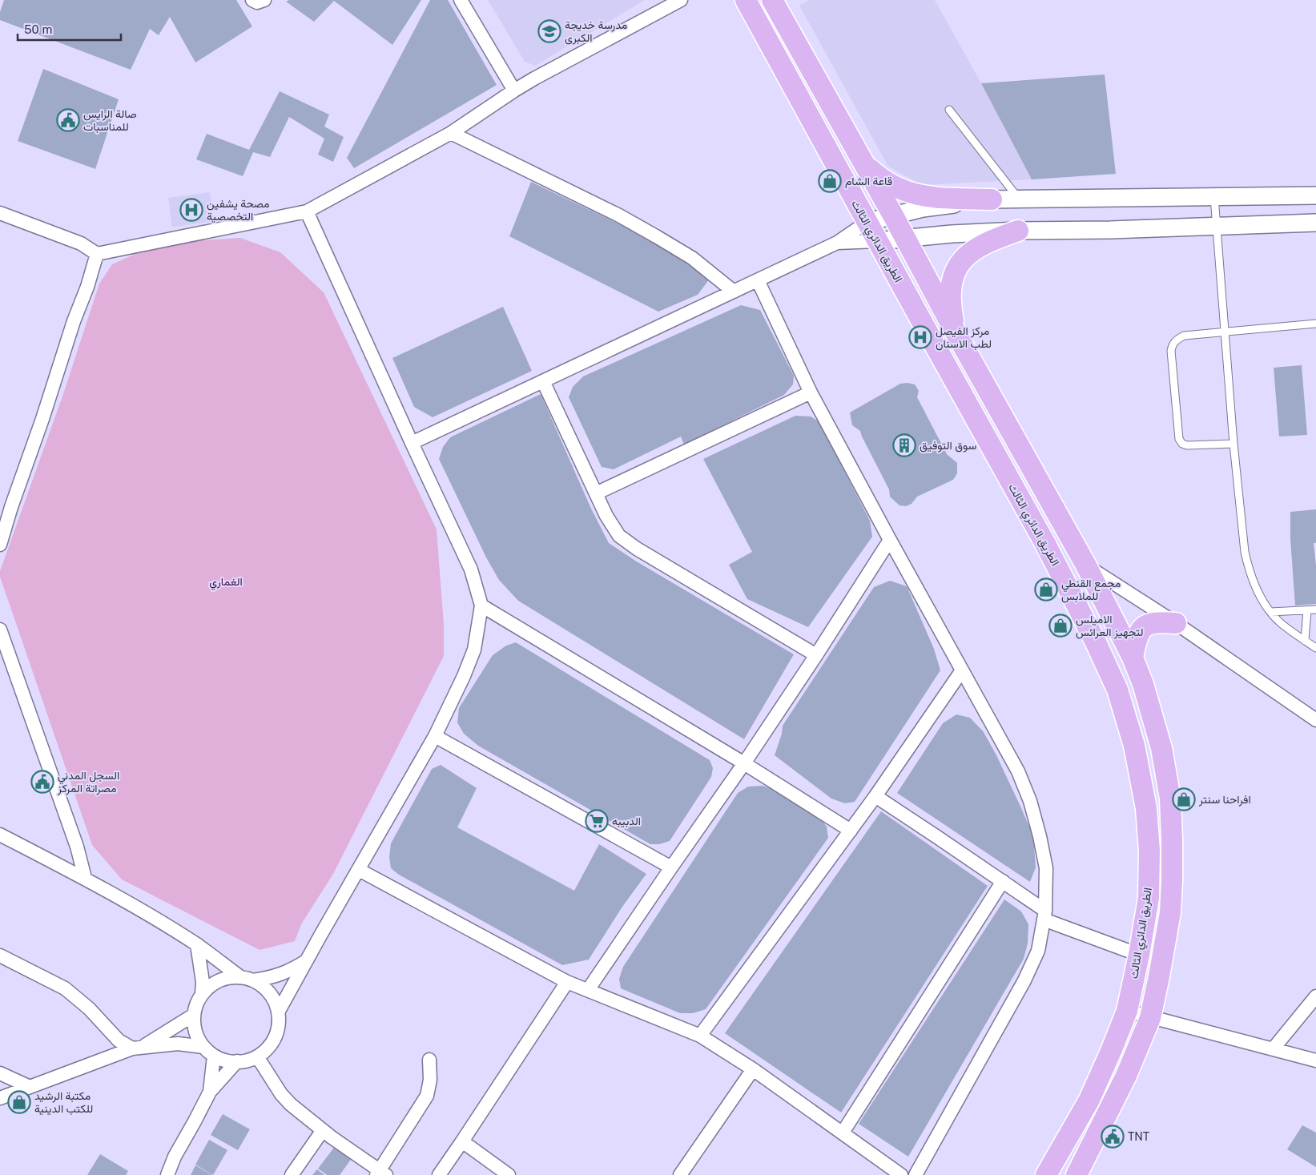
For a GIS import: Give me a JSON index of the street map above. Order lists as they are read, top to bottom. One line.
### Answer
{"streets":{"main road":["الطريق الدائري الثالث"]},"parks":["الغماري"],"places":{"school or university":["مدرسة خديجة الكبرى"],"public building":["صالة الرايس للمناسبات","السجل المدني مصراتة المركز","TNT"],"shop":["قاعة الشام","مجمع القنطي للملابس","الاميلس لتجهيز العرائس","افراحنا سنتر","مكتبة الرشيد للكتب الدينية"],"hospital":["مصحة يشفين التخصصية","مركز الفيصل لطب الاسنان"],"building":["سوق التوفيق"],"supermarket":["الدبيبه"]},"scale_bar":"50 m"}
